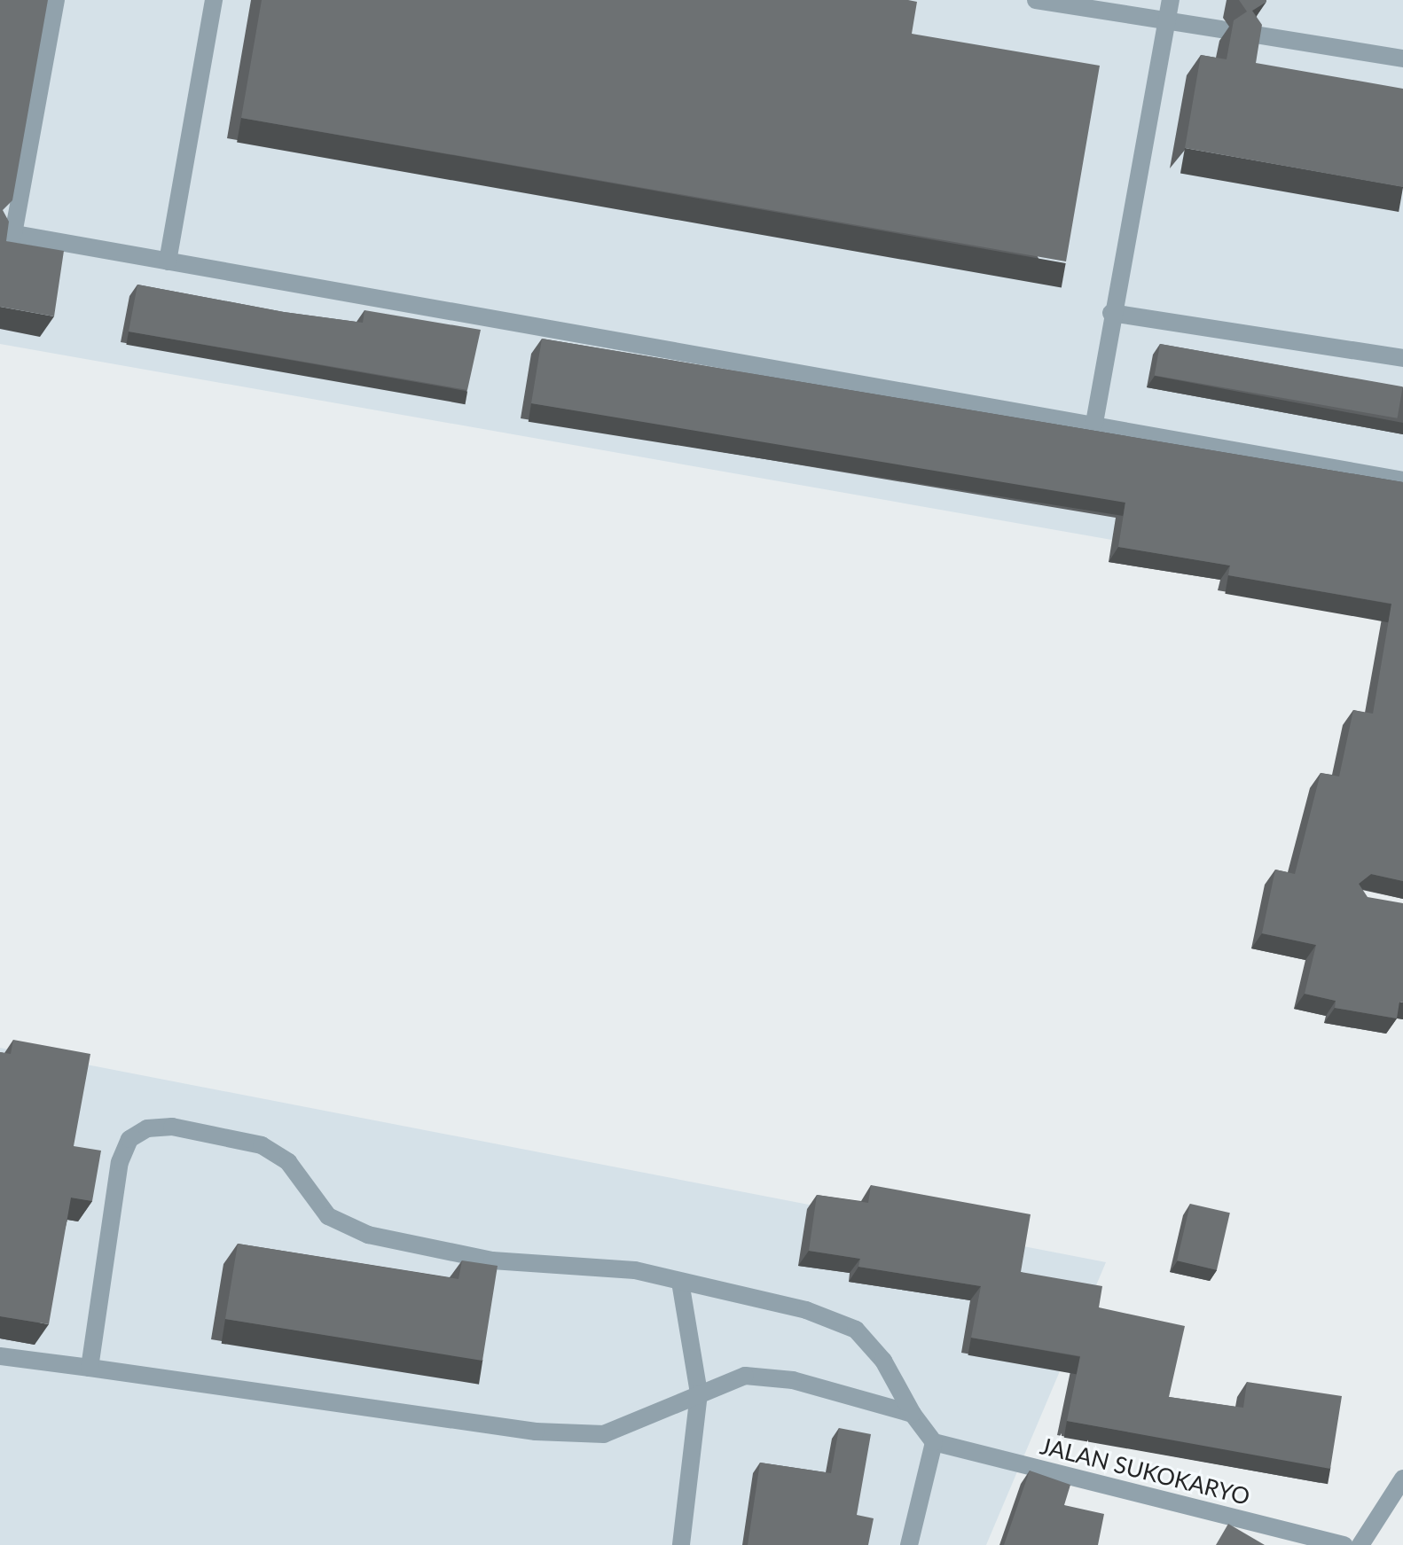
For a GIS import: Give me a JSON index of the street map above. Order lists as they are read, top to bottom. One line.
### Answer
{"streets":{"street":["JALAN SUKOKARYO"]}}
